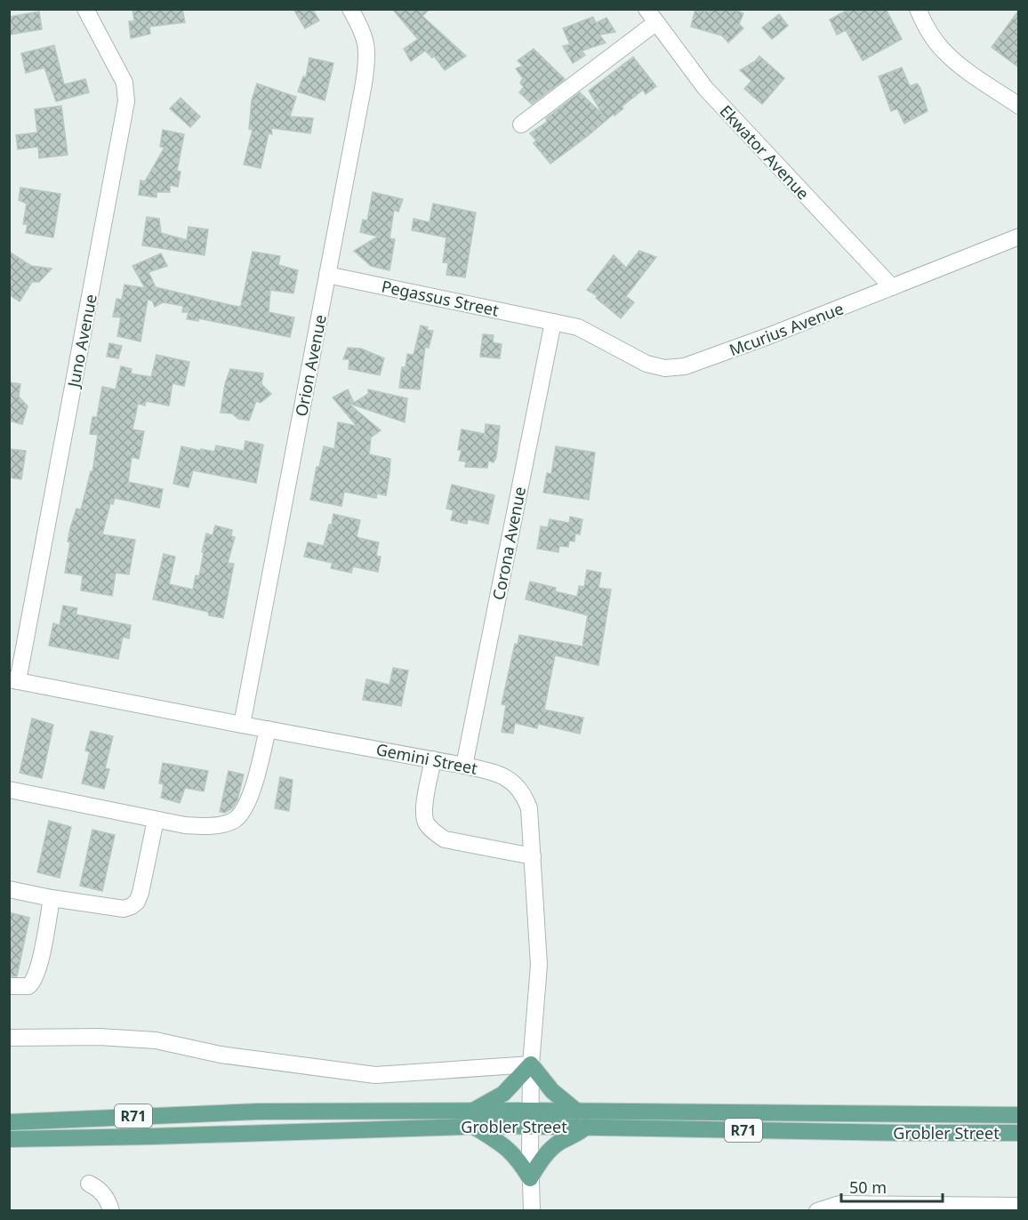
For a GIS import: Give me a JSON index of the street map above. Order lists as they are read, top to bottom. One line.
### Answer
{"streets":{"main road":["R71","Grobler Street"],"street":["Ekwator Avenue","Pegassus Street","Mcurius Avenue","Juno Avenue","Orion Avenue","Corona Avenue","Gemini Street"]},"crossings":[["Ekwator Avenue","Mcurius Avenue"],["Pegassus Street","Mcurius Avenue"],["Pegassus Street","Orion Avenue"],["Pegassus Street","Corona Avenue"],["Mcurius Avenue","Corona Avenue"],["Juno Avenue","Gemini Street"],["Orion Avenue","Gemini Street"],["Corona Avenue","Gemini Street"],["Gemini Street","Grobler Street"]],"scale_bar":"50 m"}
